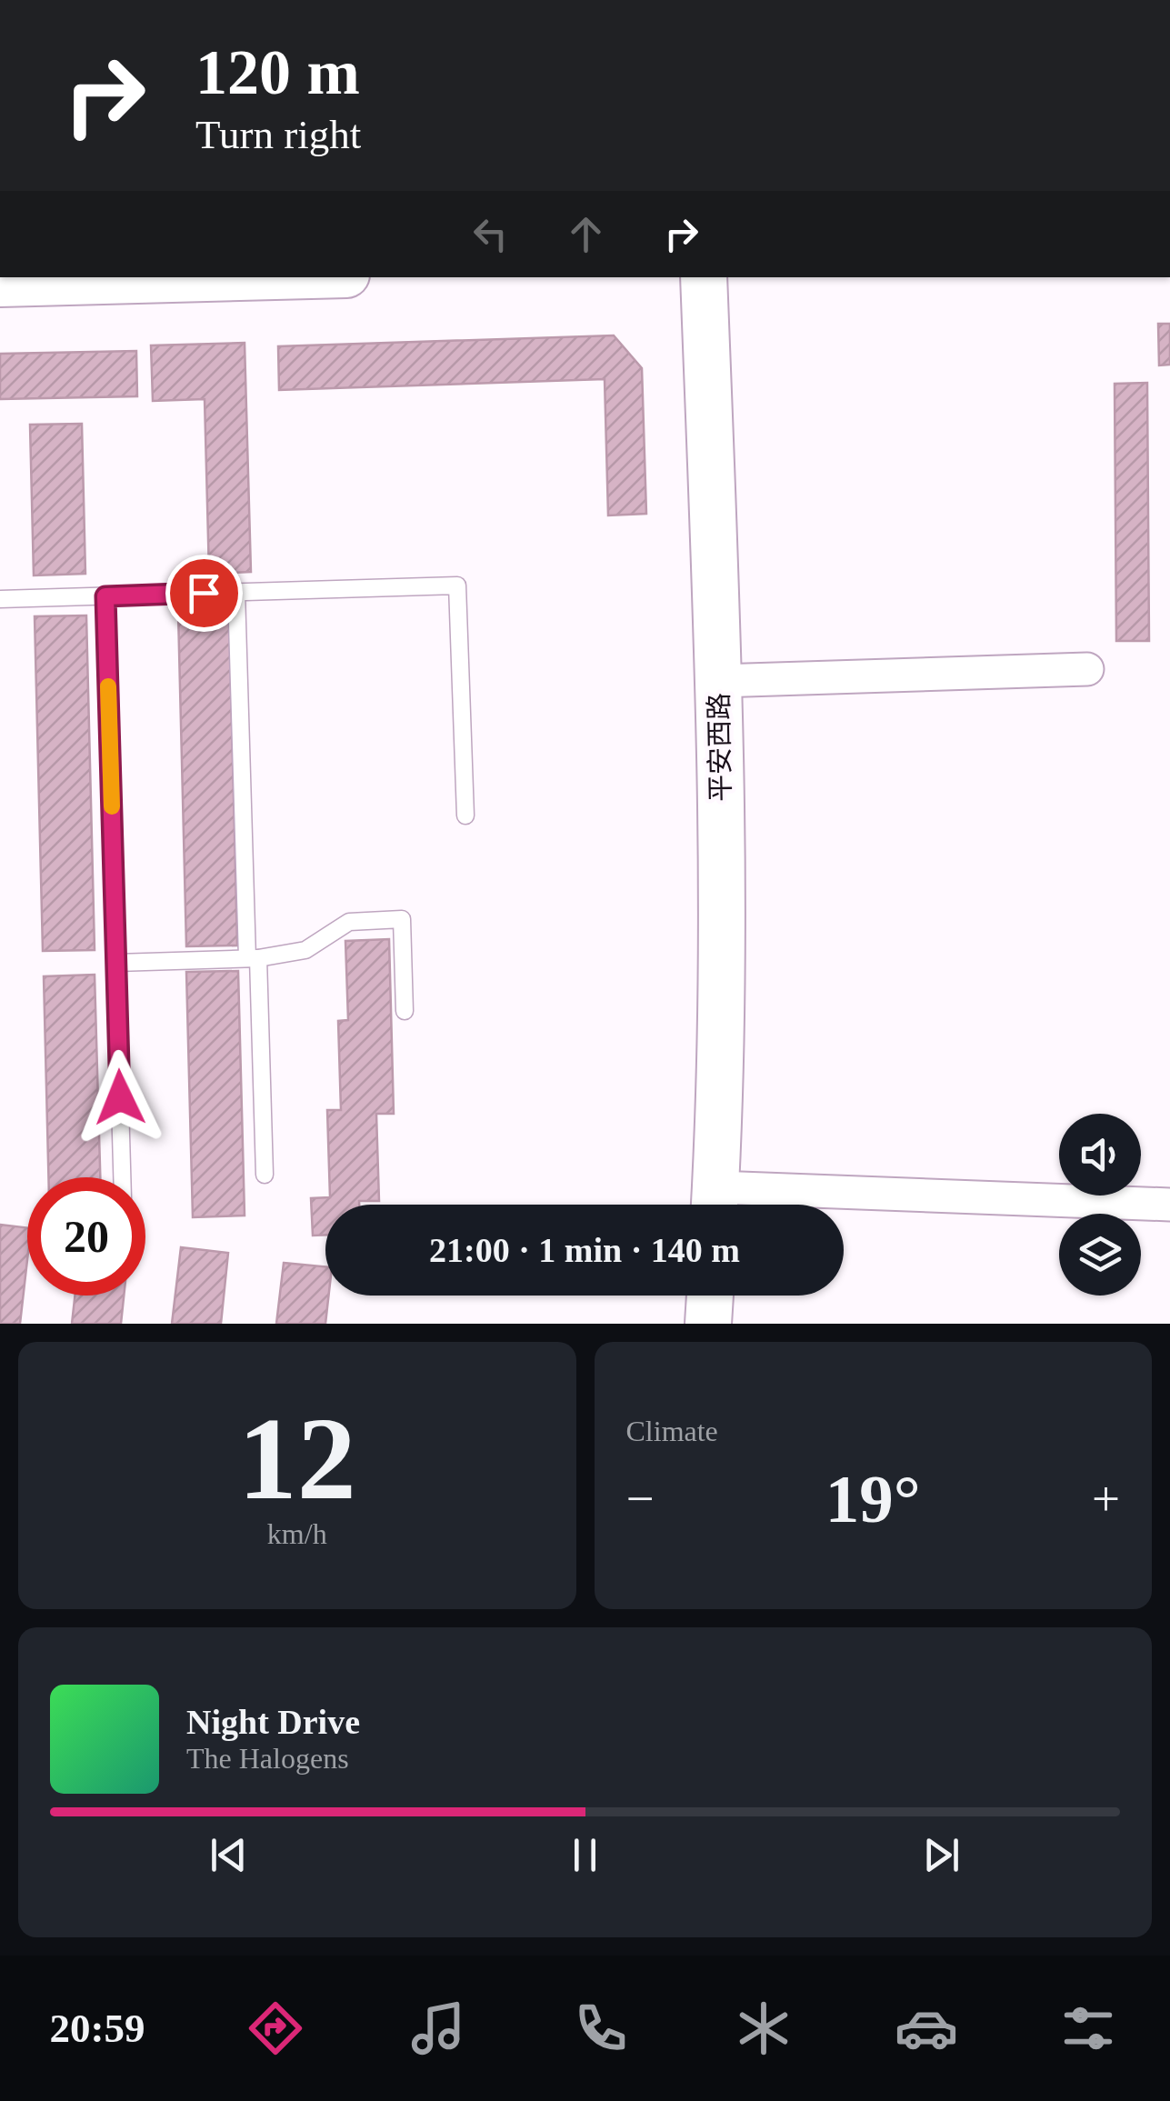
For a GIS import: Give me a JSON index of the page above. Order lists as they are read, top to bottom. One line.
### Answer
{"streets":{"main road":["平安西路"]},"page":{"turn":["120 m","Turn right"],"limit":"20","trip":"21:00 · 1 min · 140 m","tile":[["12","km/h"],"Climate"],"heat":["−","19°","+"],"song":["Night Drive","The Halogens"],"tabs":"20:59"}}
